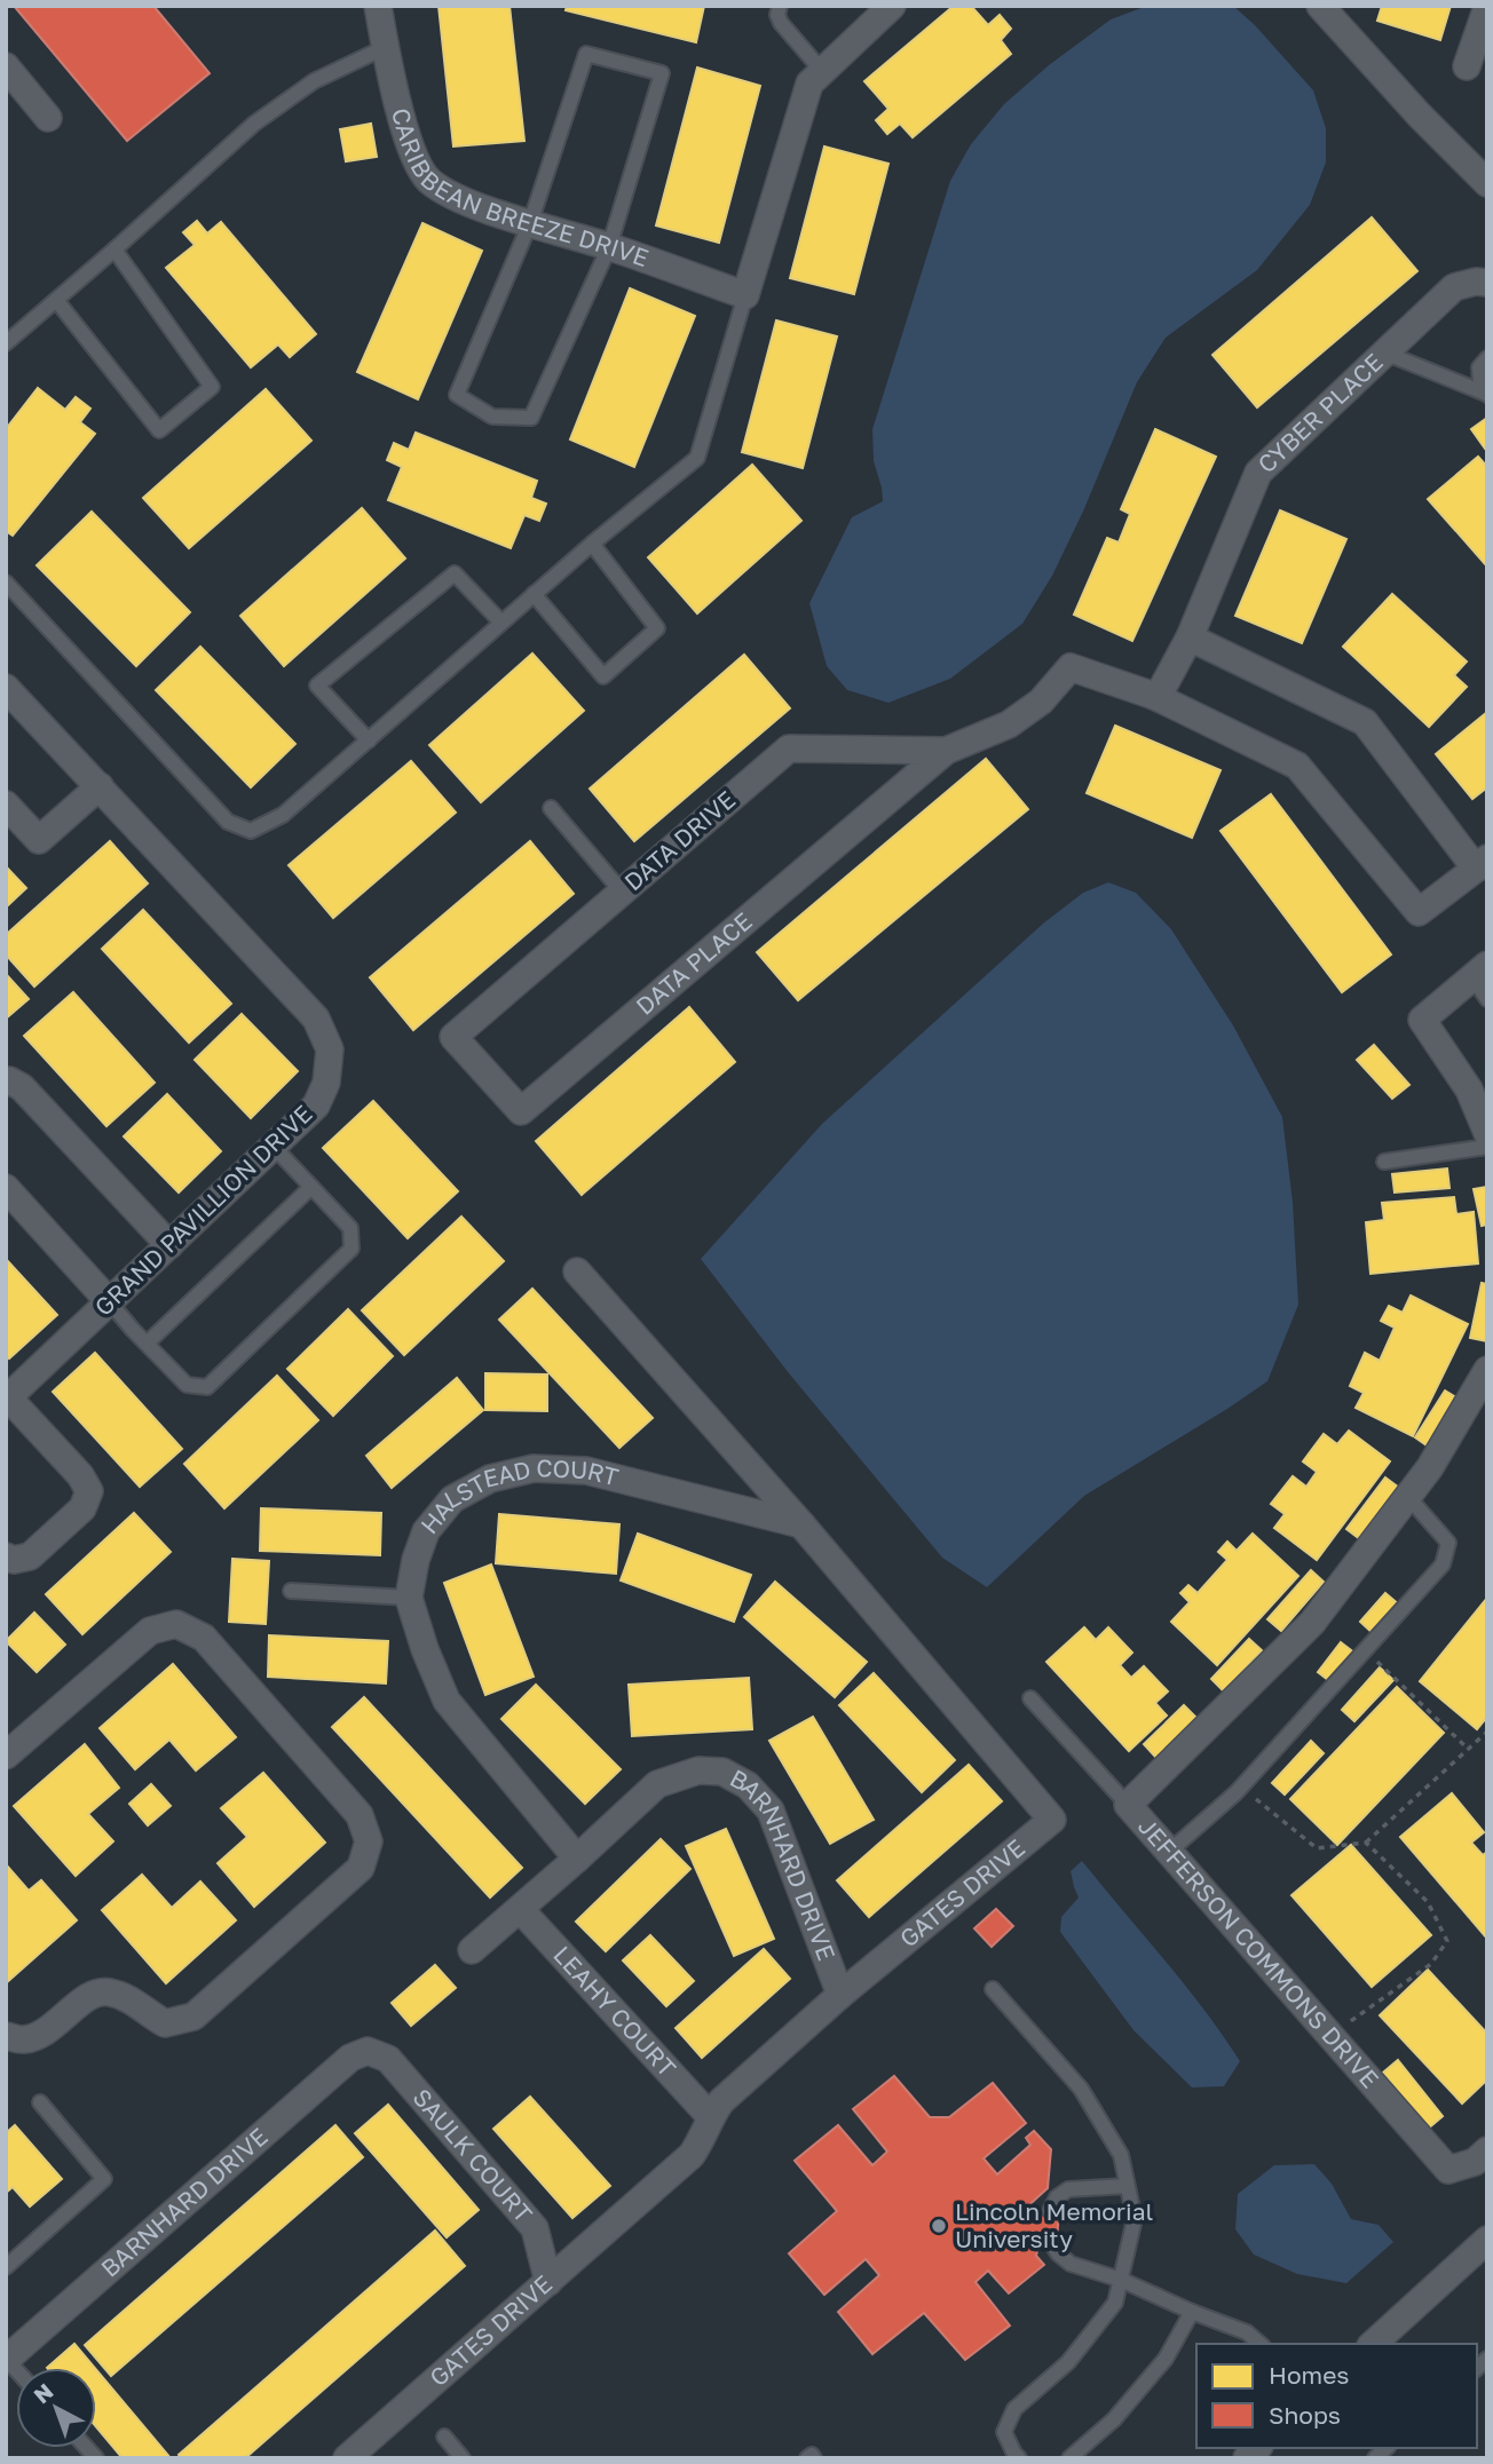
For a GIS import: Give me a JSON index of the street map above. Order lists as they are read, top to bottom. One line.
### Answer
{"streets":{"street":["CARIBBEAN BREEZE DRIVE","CYBER PLACE","DATA DRIVE","DATA PLACE","GRAND PAVILLION DRIVE","HALSTEAD COURT","BARNHARD DRIVE","GATES DRIVE","JEFFERSON COMMONS DRIVE","LEAHY COURT","SAULK COURT"]},"crossings":[["DATA DRIVE","DATA PLACE"],["HALSTEAD COURT","BARNHARD DRIVE"],["HALSTEAD COURT","GATES DRIVE"],["BARNHARD DRIVE","GATES DRIVE"],["BARNHARD DRIVE","LEAHY COURT"],["BARNHARD DRIVE","SAULK COURT"],["GATES DRIVE","LEAHY COURT"],["GATES DRIVE","SAULK COURT"]],"places":["Lincoln Memorial University"],"legend":["Homes","Shops"],"north":"top left"}
